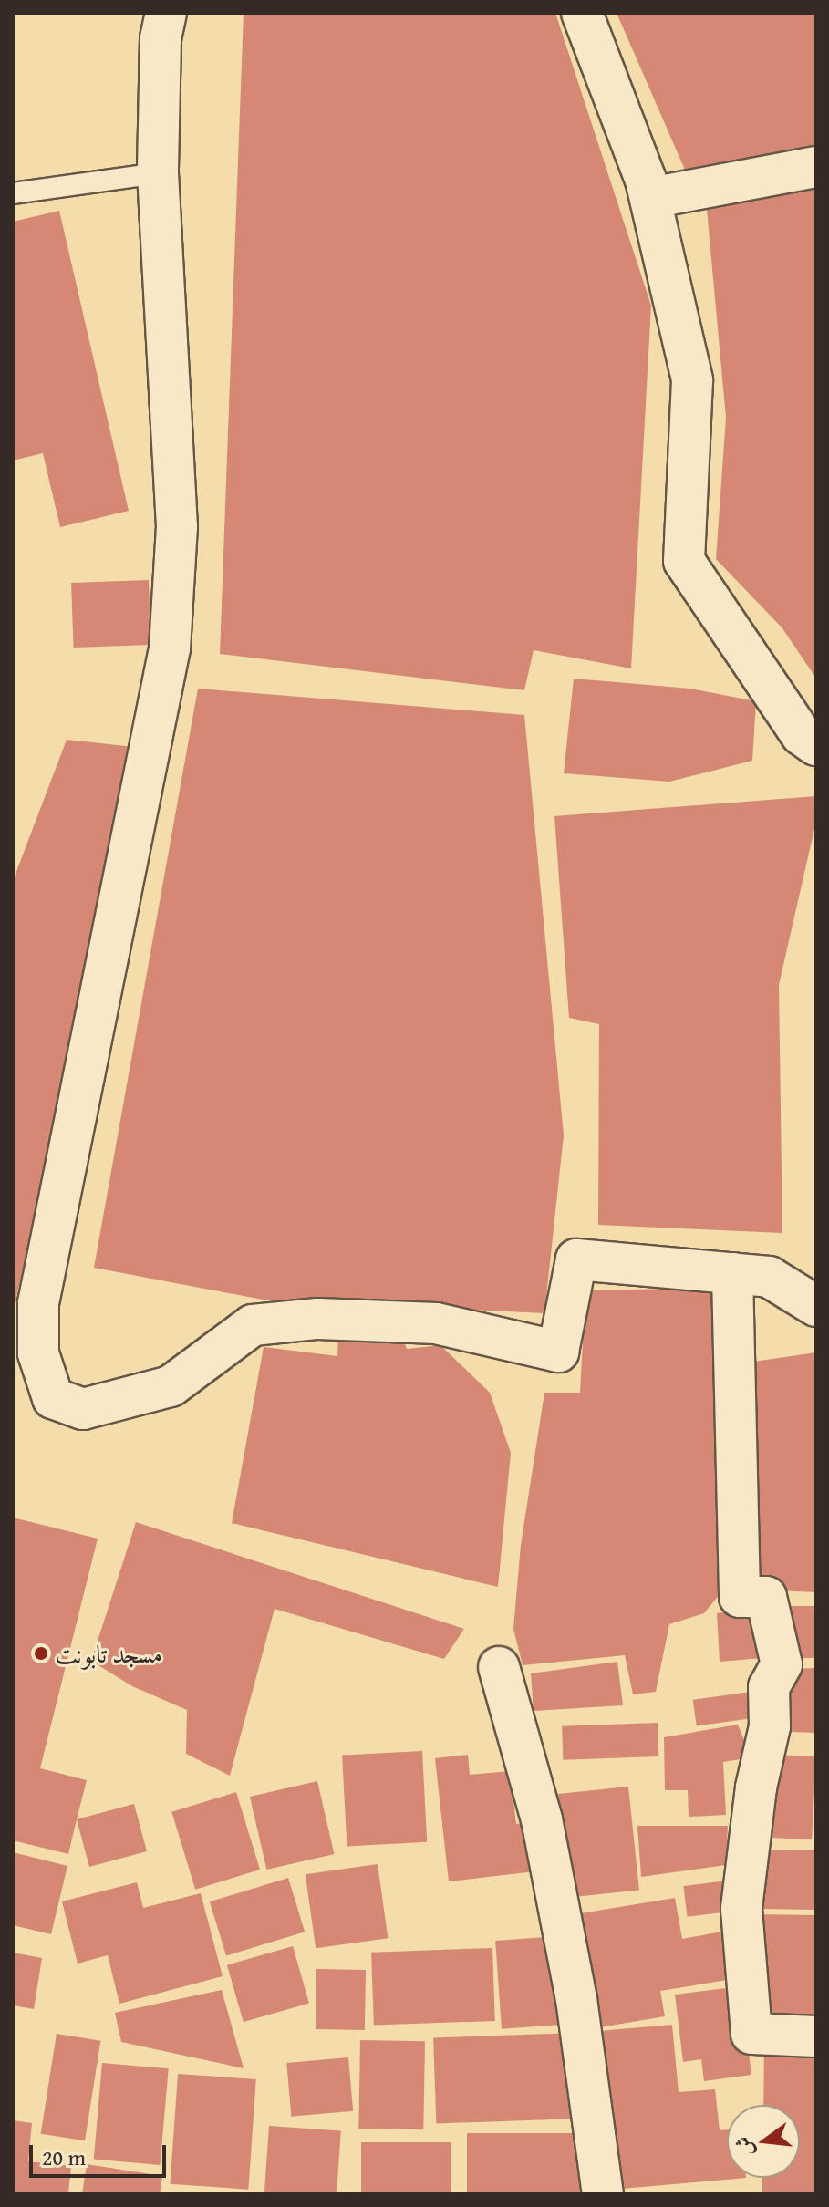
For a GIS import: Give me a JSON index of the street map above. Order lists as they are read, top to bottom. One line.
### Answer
{"places":["مسجد تابونت"],"scale_bar":"20 m","north":"left"}
